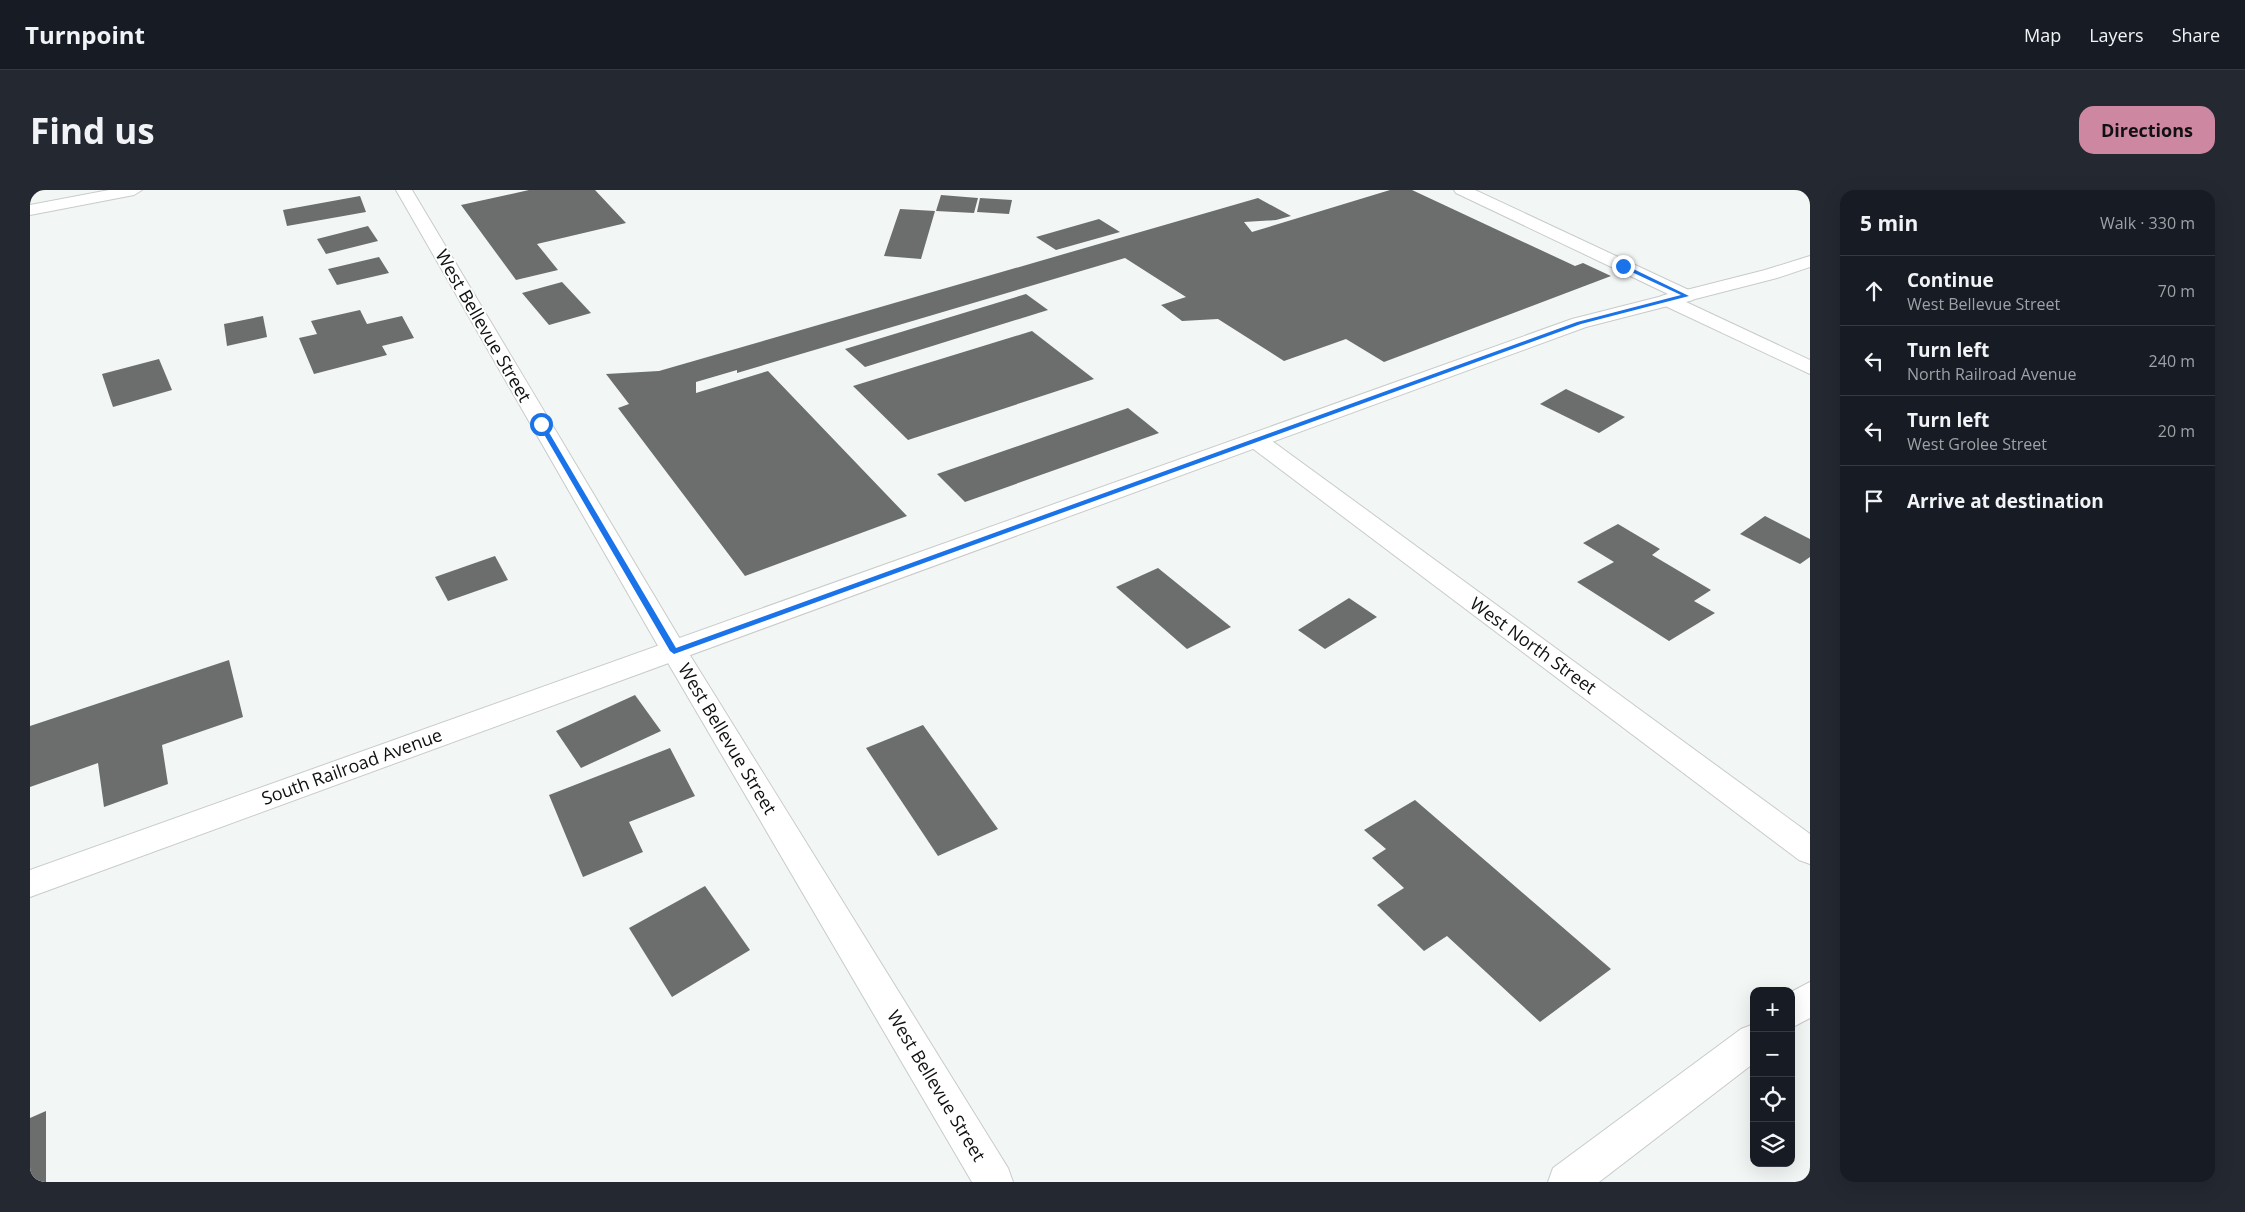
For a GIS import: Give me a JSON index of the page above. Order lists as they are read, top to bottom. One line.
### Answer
{"streets":{"street":["West Bellevue Street","West North Street","South Railroad Avenue"]},"crossings":[["West Bellevue Street","South Railroad Avenue"],["West North Street","South Railroad Avenue"]],"page":{"header":"Turnpoint","nav":["Map","Layers","Share"],"buttons":"Directions","title":"Find us","heading":["5 min","Walk · 330 m"],"list":[["Continue","West Bellevue Street","70 m"],["Turn left","North Railroad Avenue","240 m"],["Turn left","West Grolee Street","20 m"],"Arrive at destination"],"map_buttons":["+","−"]}}
